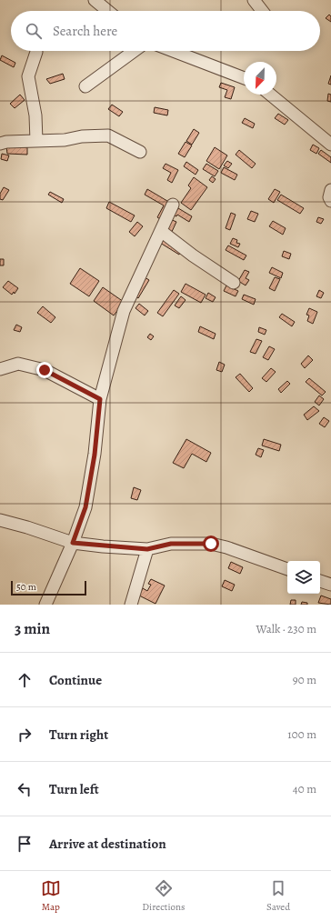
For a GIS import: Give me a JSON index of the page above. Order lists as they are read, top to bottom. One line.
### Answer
{"scale_bar":"50 m","north":"bottom left","page":{"search":"Search here","scale":"50 m","heading":["3 min","Walk · 230 m"],"list":[["Continue","90 m"],["Turn right","100 m"],["Turn left","40 m"],"Arrive at destination"],"nav":["Map","Directions","Saved"]}}
